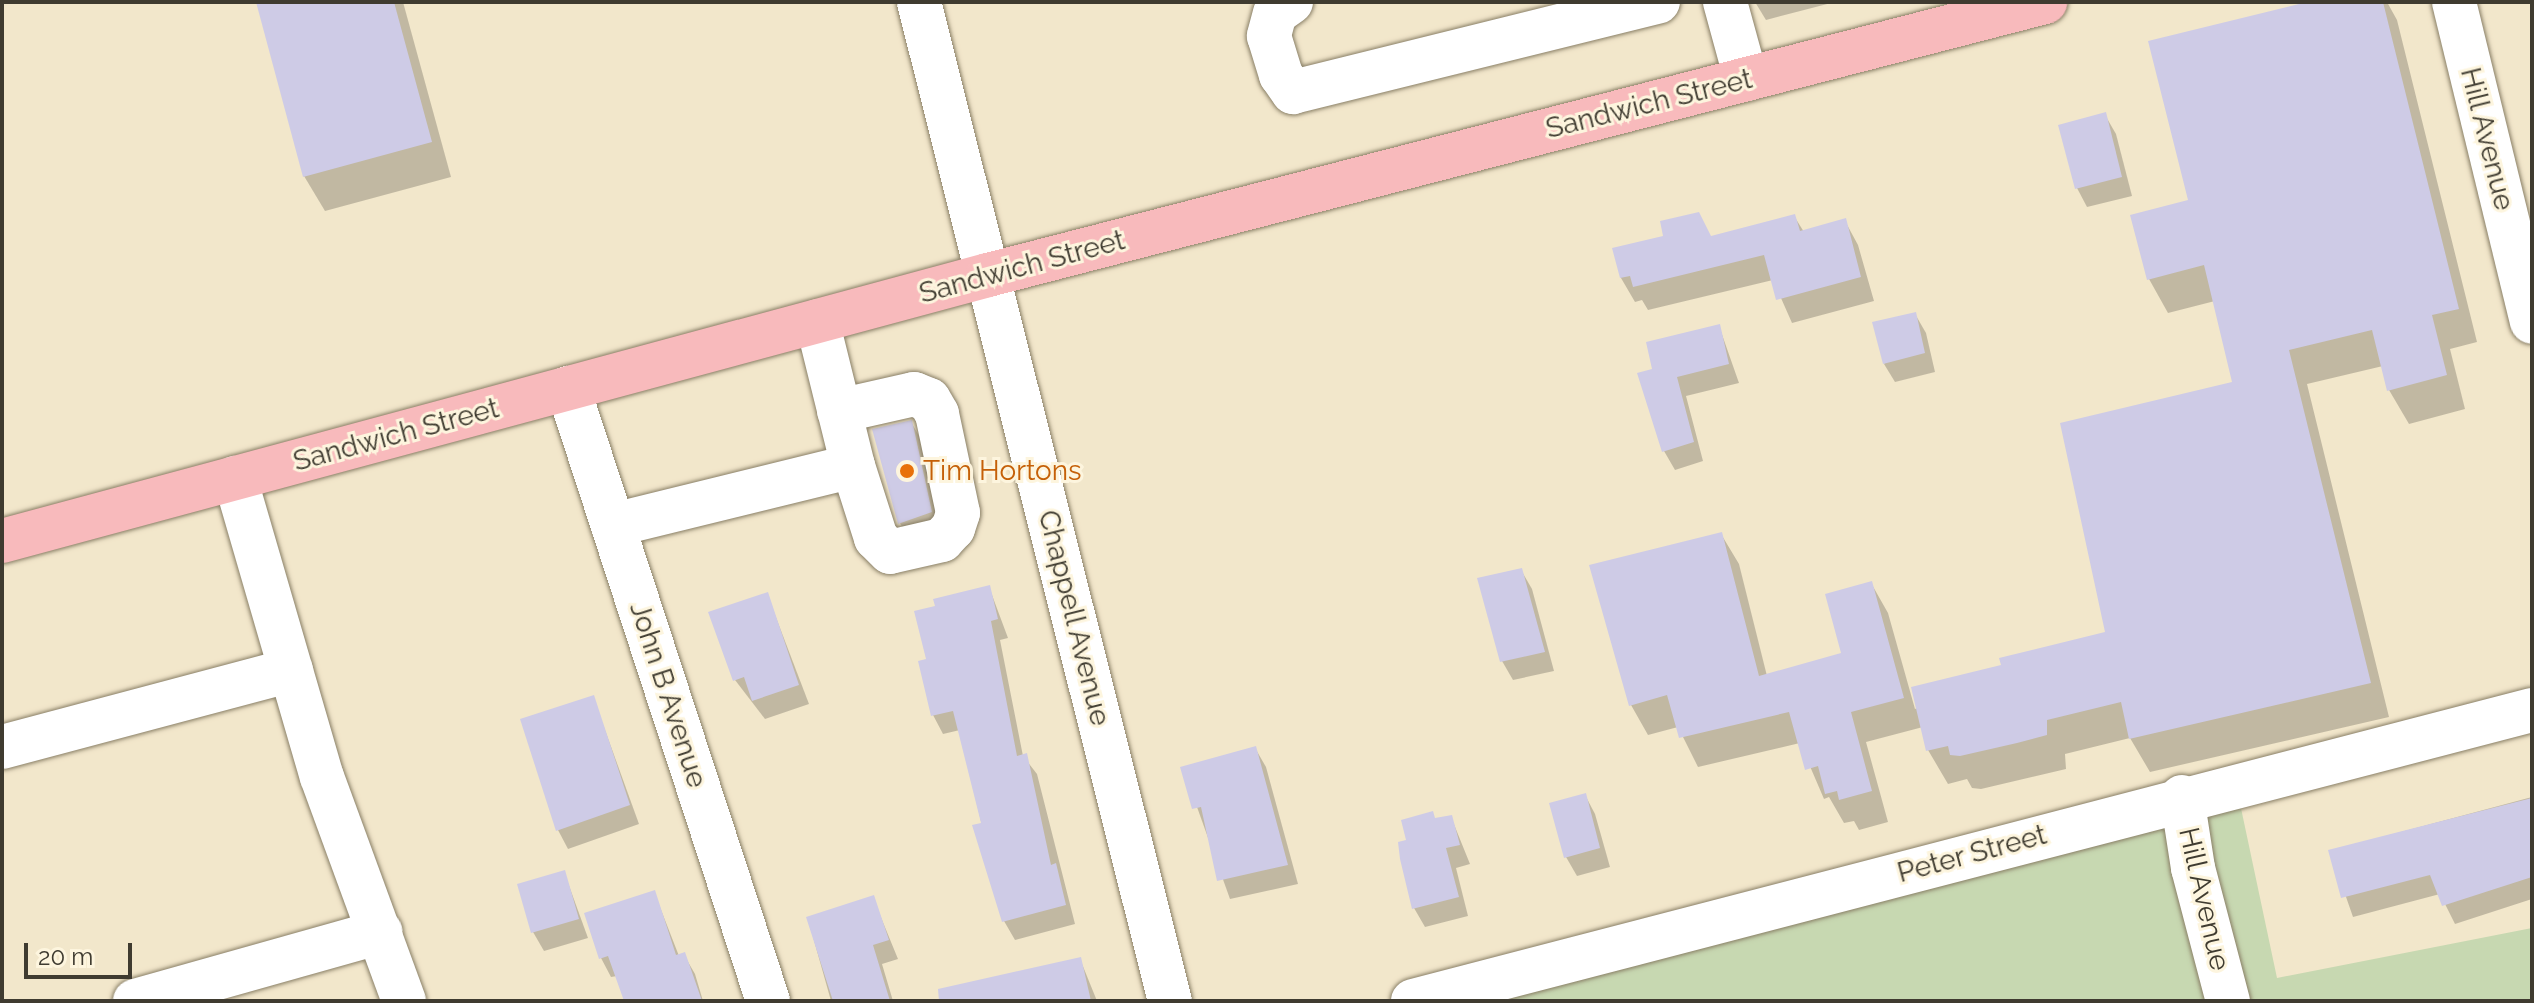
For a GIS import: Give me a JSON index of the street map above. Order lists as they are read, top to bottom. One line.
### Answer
{"streets":{"main road":["Sandwich Street"],"street":["Hill Avenue","Chappell Avenue","John B Avenue","Peter Street"]},"crossings":[["Sandwich Street","Chappell Avenue"],["Sandwich Street","John B Avenue"],["Hill Avenue","Peter Street"]],"places":["Tim Hortons"],"scale_bar":"20 m"}
